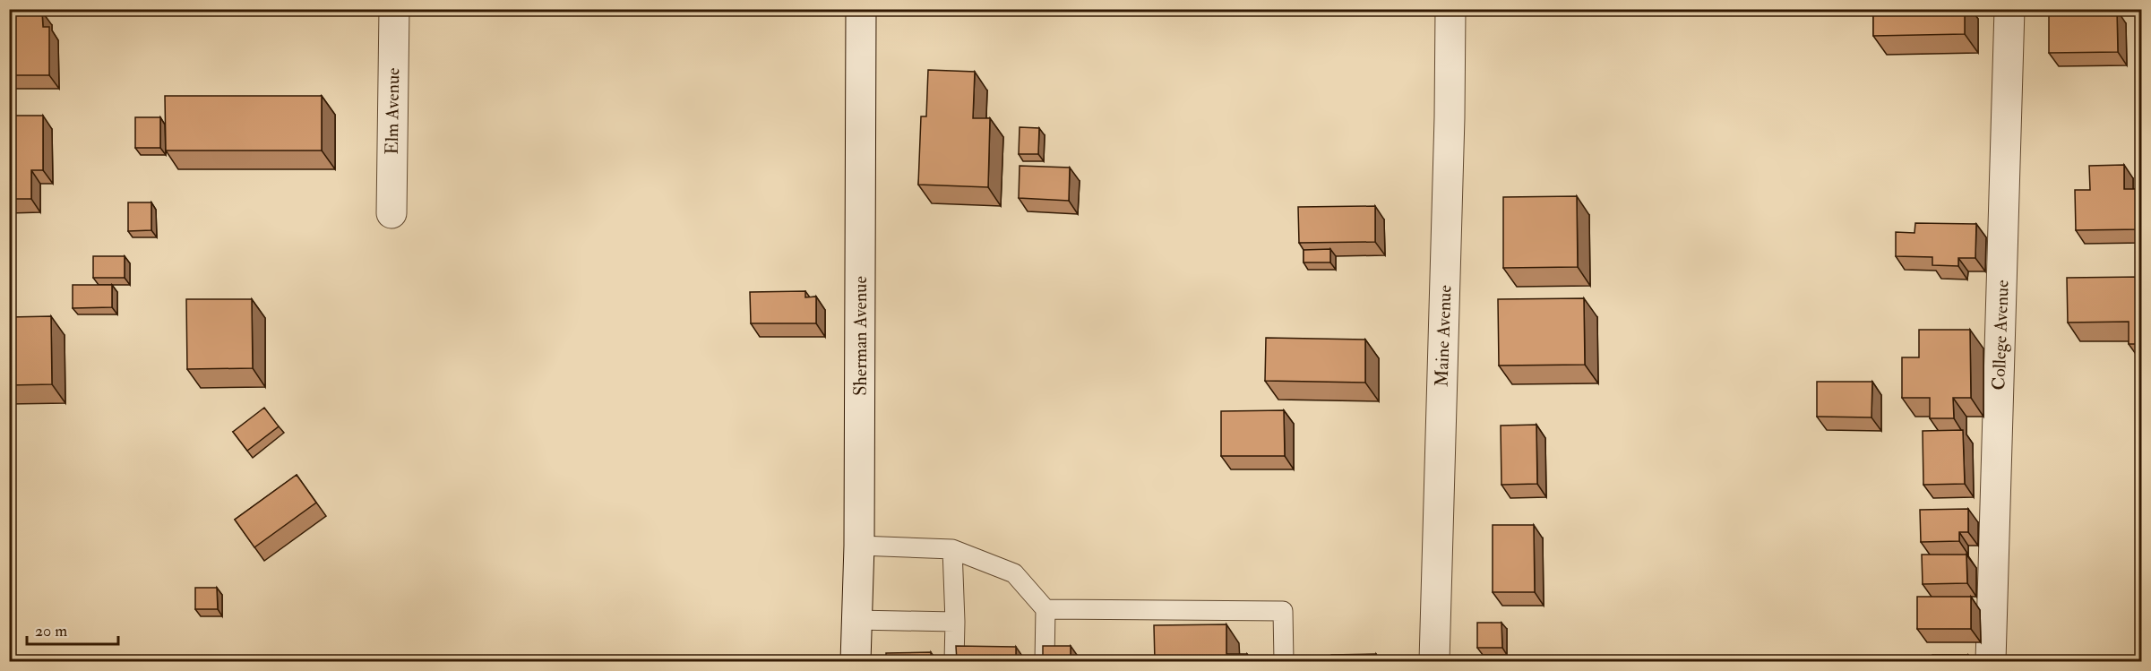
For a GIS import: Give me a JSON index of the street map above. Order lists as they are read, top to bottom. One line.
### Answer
{"streets":{"street":["Elm Avenue","College Avenue","Sherman Avenue","Maine Avenue"]},"scale_bar":"20 m"}
